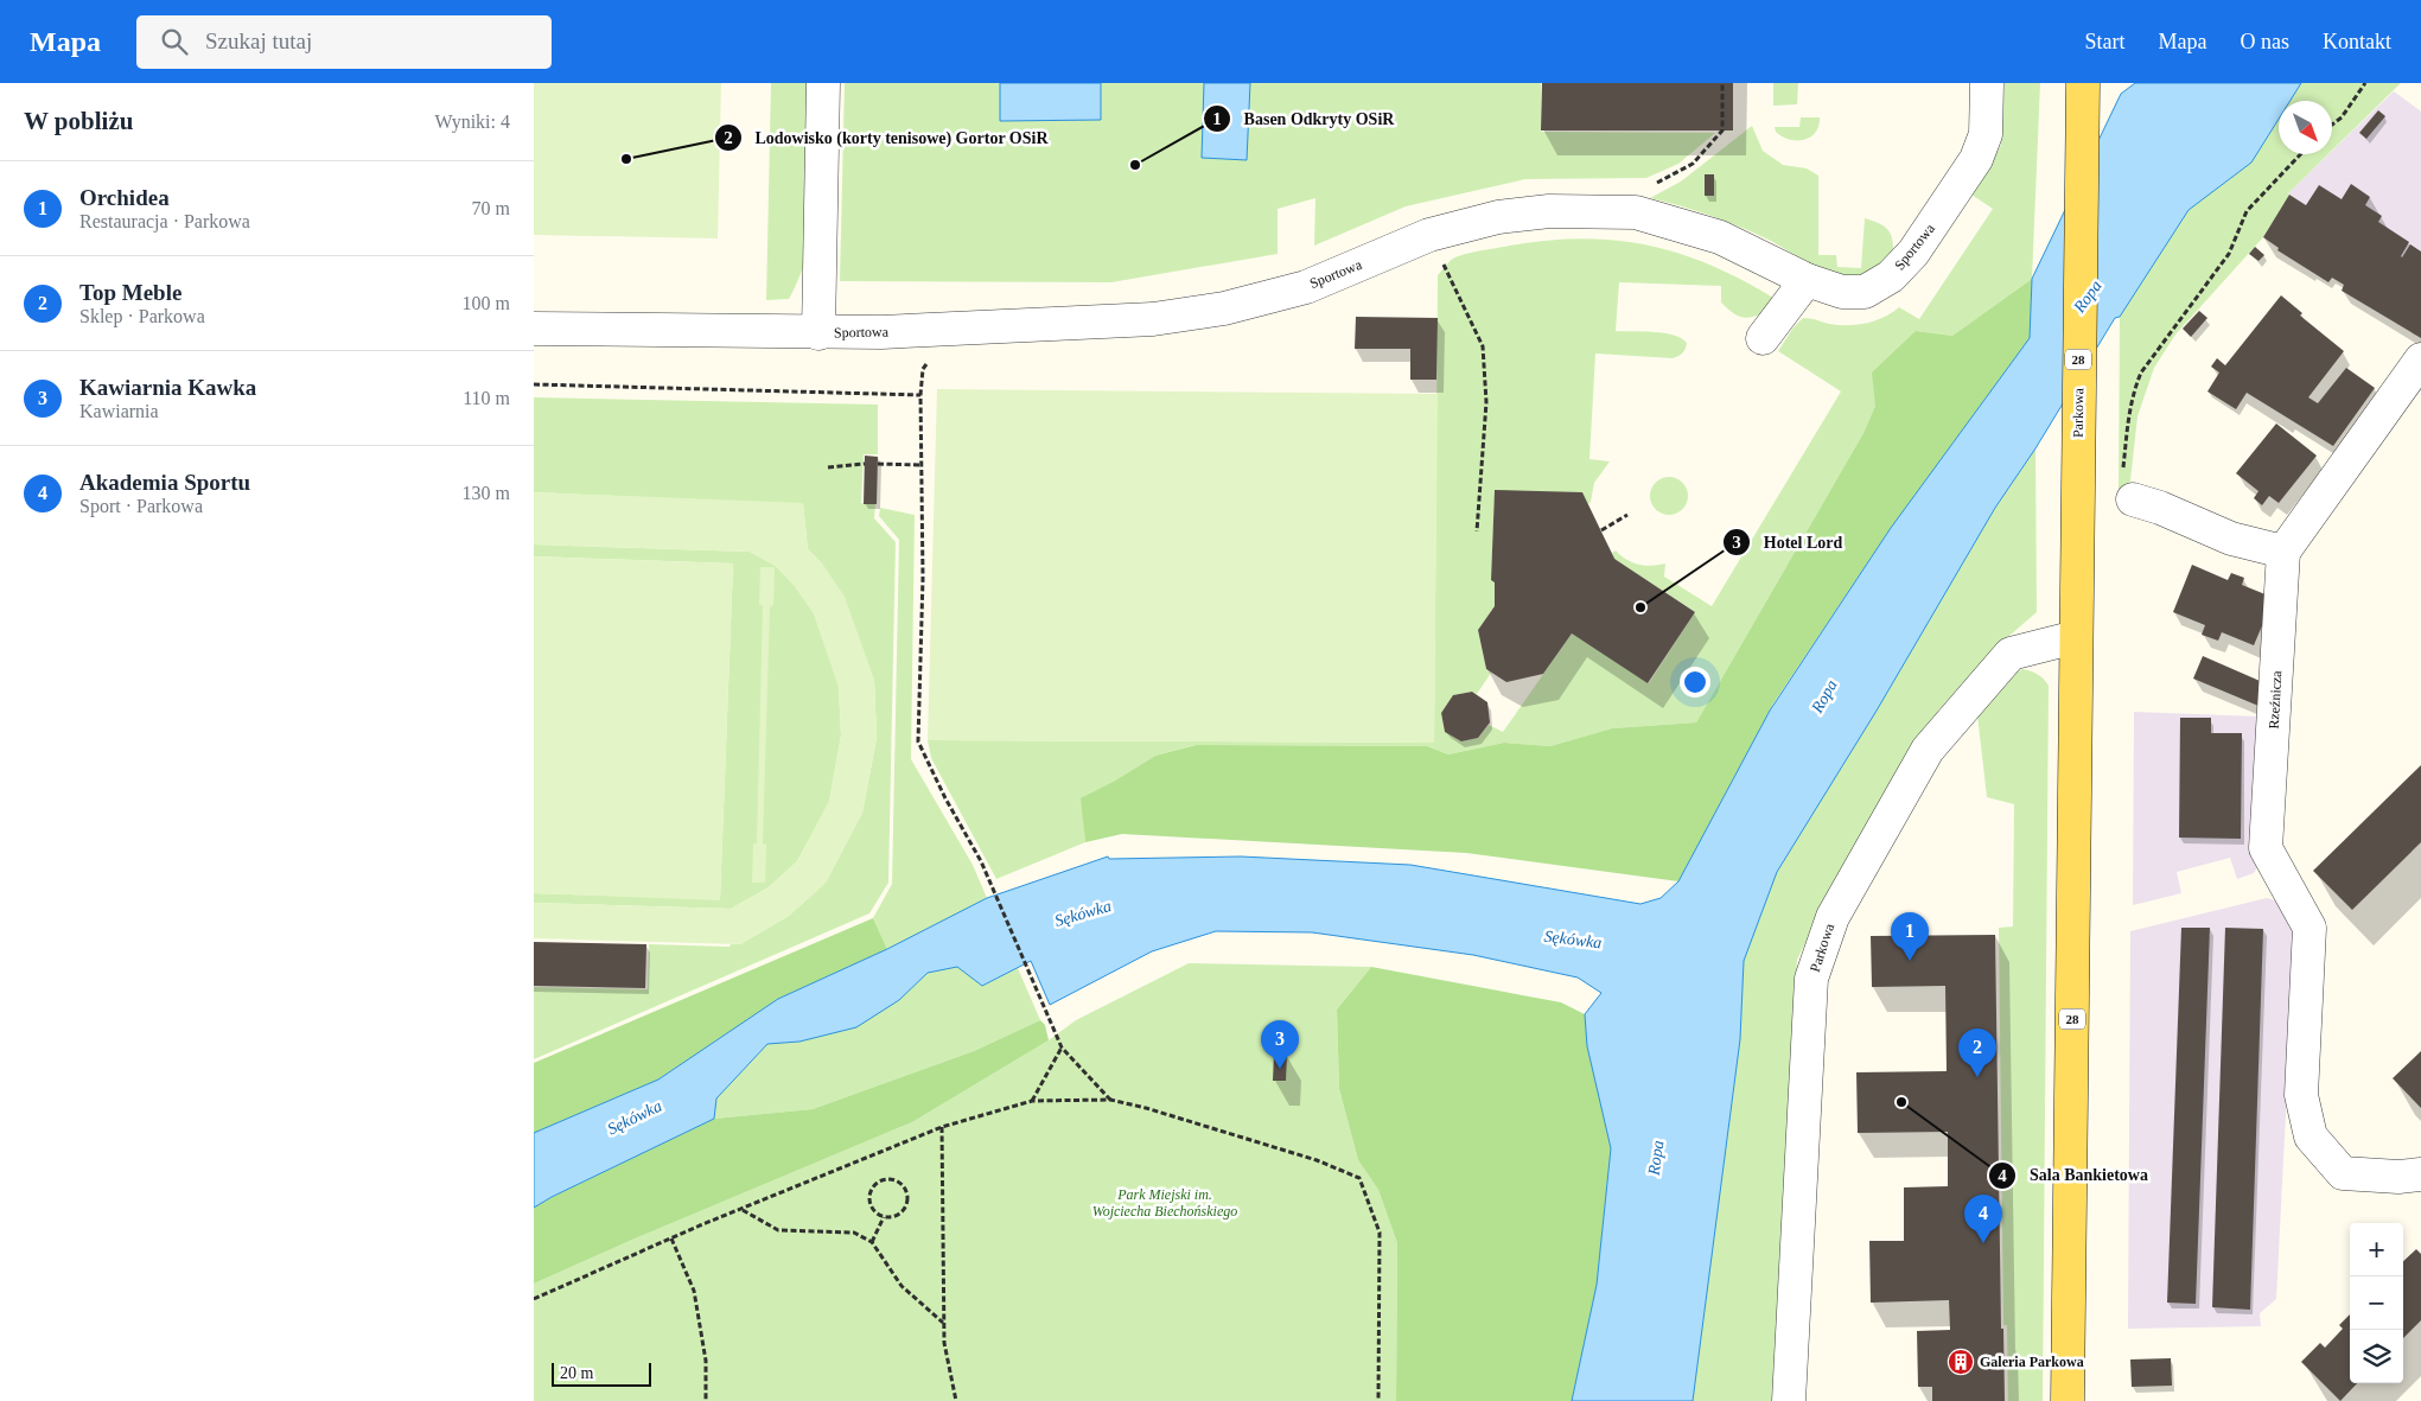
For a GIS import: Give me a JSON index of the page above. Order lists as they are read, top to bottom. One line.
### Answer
{"streets":{"main road":["28","Parkowa"],"street":["Sportowa","Rzeźnicza"]},"water":["Ropa","Sękówka"],"parks":["Park Miejski im. Wojciecha Biechońskiego"],"places":{"other":["Lodowisko (korty tenisowe) Gortor OSiR","Basen Odkryty OSiR","Hotel Lord","Sala Bankietowa"],"building":["Galeria Parkowa"]},"scale_bar":"20 m","north":"bottom right","page":{"header":"Mapa","search":"Szukaj tutaj","nav":["Start","Mapa","O nas","Kontakt"],"heading":["W pobliżu","Wyniki: 4"],"list":[{"mark":"1","name":"Orchidea","note":"Restauracja · Parkowa","value":"70 m"},{"mark":"2","name":"Top Meble","note":"Sklep · Parkowa","value":"100 m"},{"mark":"3","name":"Kawiarnia Kawka","note":"Kawiarnia","value":"110 m"},{"mark":"4","name":"Akademia Sportu","note":"Sport · Parkowa","value":"130 m"}],"pins":["1","3","2","4"],"map_buttons":["+","−"],"scale":"20 m"}}
